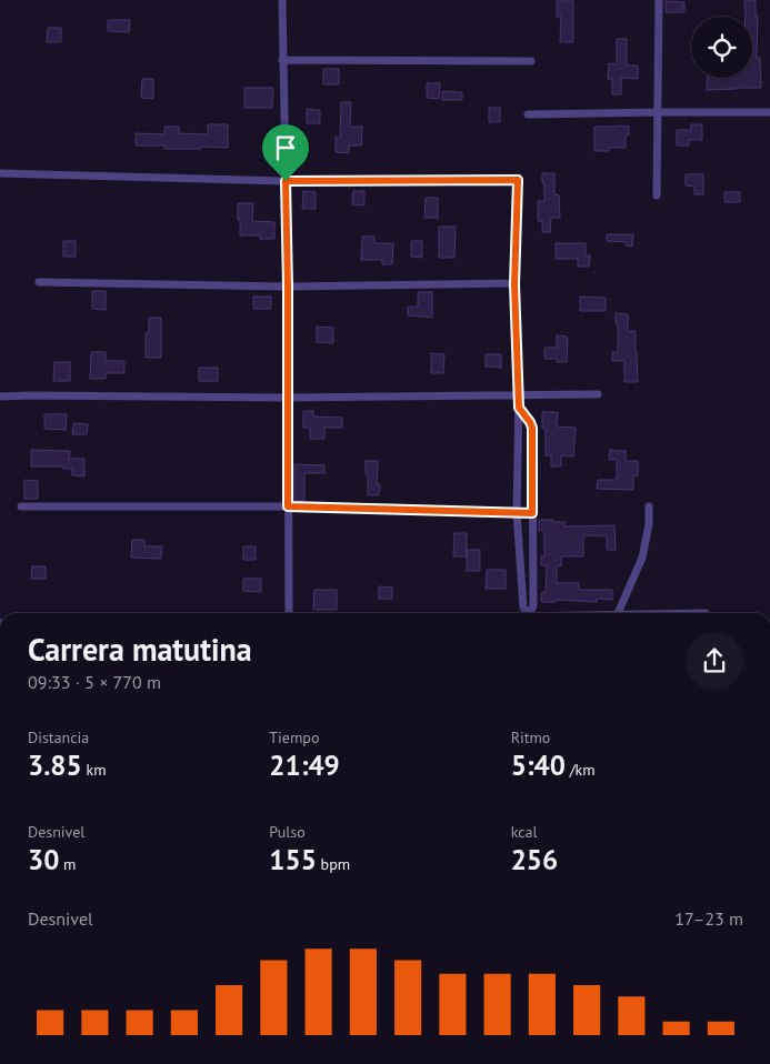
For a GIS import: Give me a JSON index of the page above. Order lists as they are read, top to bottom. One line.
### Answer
{"page":{"heading":["Carrera matutina","09:33 · 5 × 770 m"],"stats":[["Distancia","3.85 km"],["Tiempo","21:49"],["Ritmo","5:40 /km"],["Desnivel","30 m"],["Pulso","155 bpm"],["kcal","256"]],"chart":["Desnivel","17–23 m"]}}
